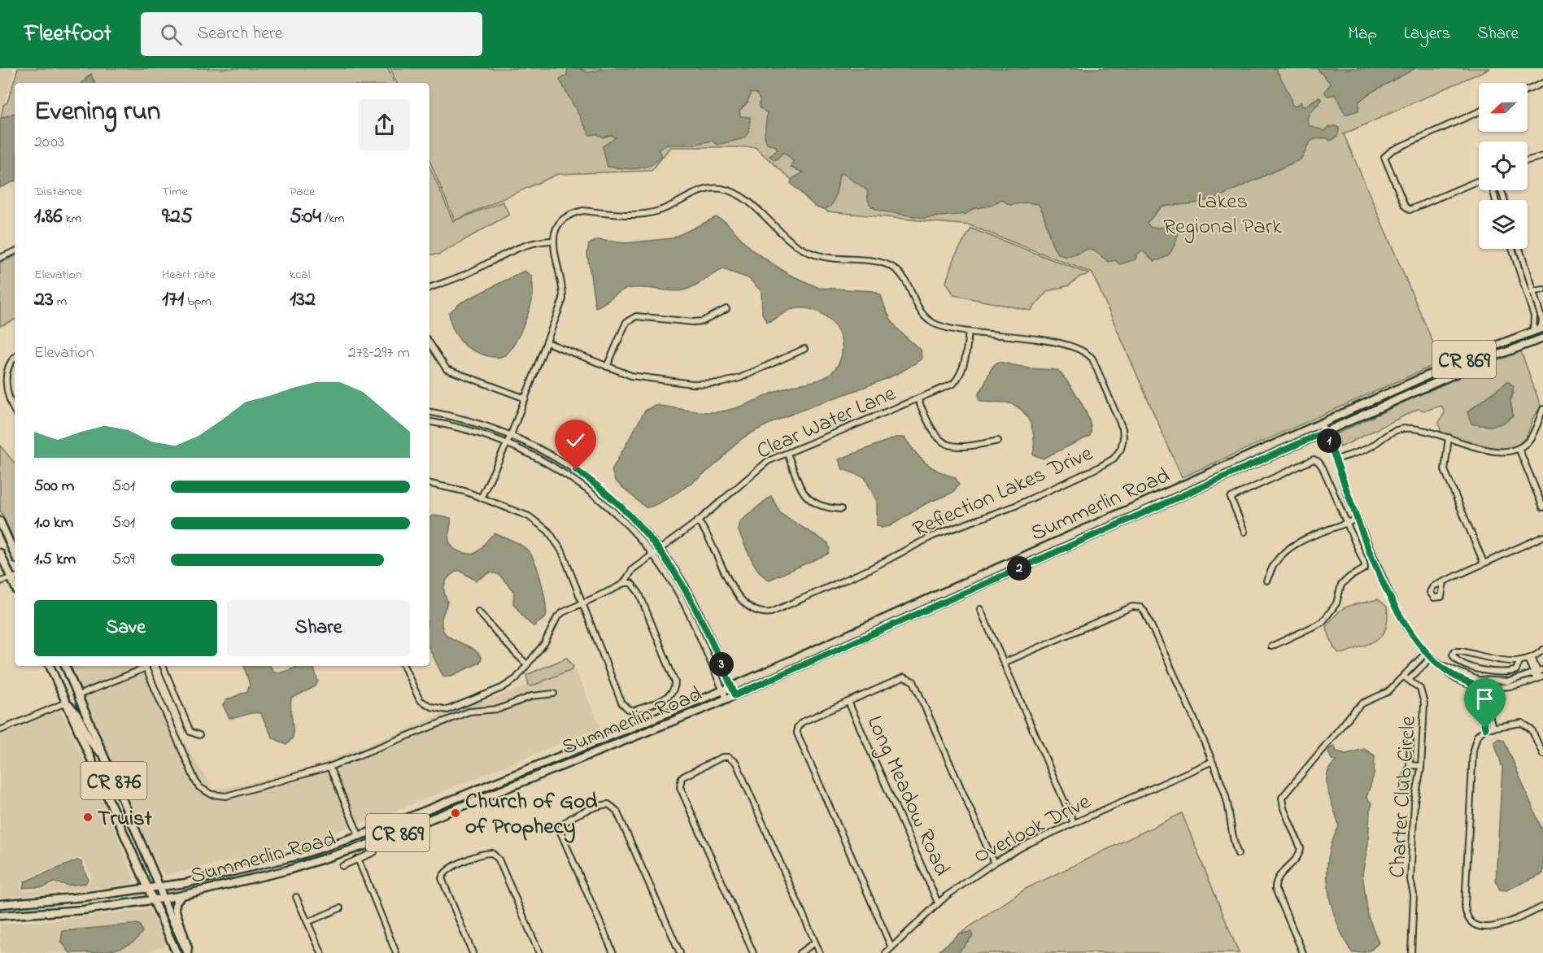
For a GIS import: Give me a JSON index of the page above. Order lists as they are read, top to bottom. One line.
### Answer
{"streets":{"main road":["CR 869","Summerlin Road","CR 876"],"street":["Clear Water Lane","Reflection Lakes Drive","Long Meadow Road","Charter Club Circle","Overlook Drive"]},"crossings":[["Clear Water Lane","Reflection Lakes Drive"],["Summerlin Road","CR 876"],["Long Meadow Road","Overlook Drive"]],"parks":["Lakes Regional Park"],"places":["Church of God of Prophecy","Truist"],"north":"bottom left","page":{"header":"Fleetfoot","search":"Search here","nav":["Map","Layers","Share"],"heading":["Evening run","20:03"],"stats":[["Distance","1.86 km"],["Time","9:25"],["Pace","5:04 /km"],["Elevation","23 m"],["Heart rate","171 bpm"],["kcal","132"]],"chart":["Elevation","278–297 m"],"pins":["1","2","3"],"list":[{"name":"500 m","note":"5:01"},{"name":"1.0 km","note":"5:01"},{"name":"1.5 km","note":"5:09"}],"buttons":["Save","Share"]}}
